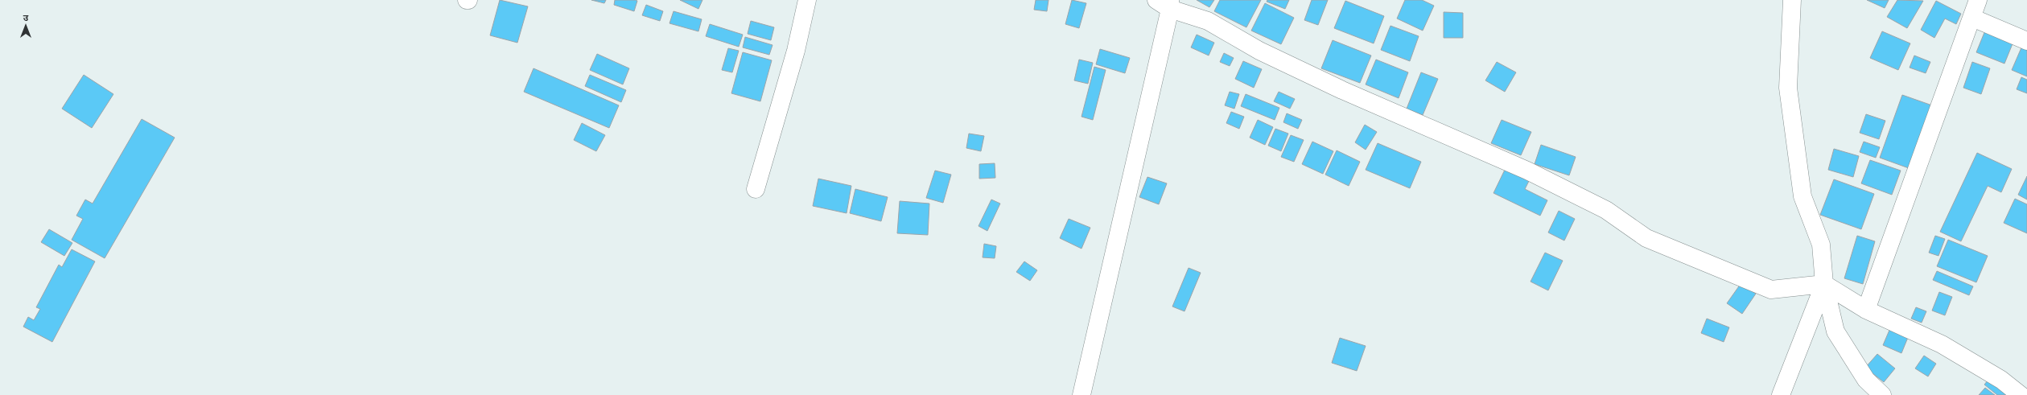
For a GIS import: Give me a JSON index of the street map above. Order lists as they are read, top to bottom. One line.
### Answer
{"north":"top"}
